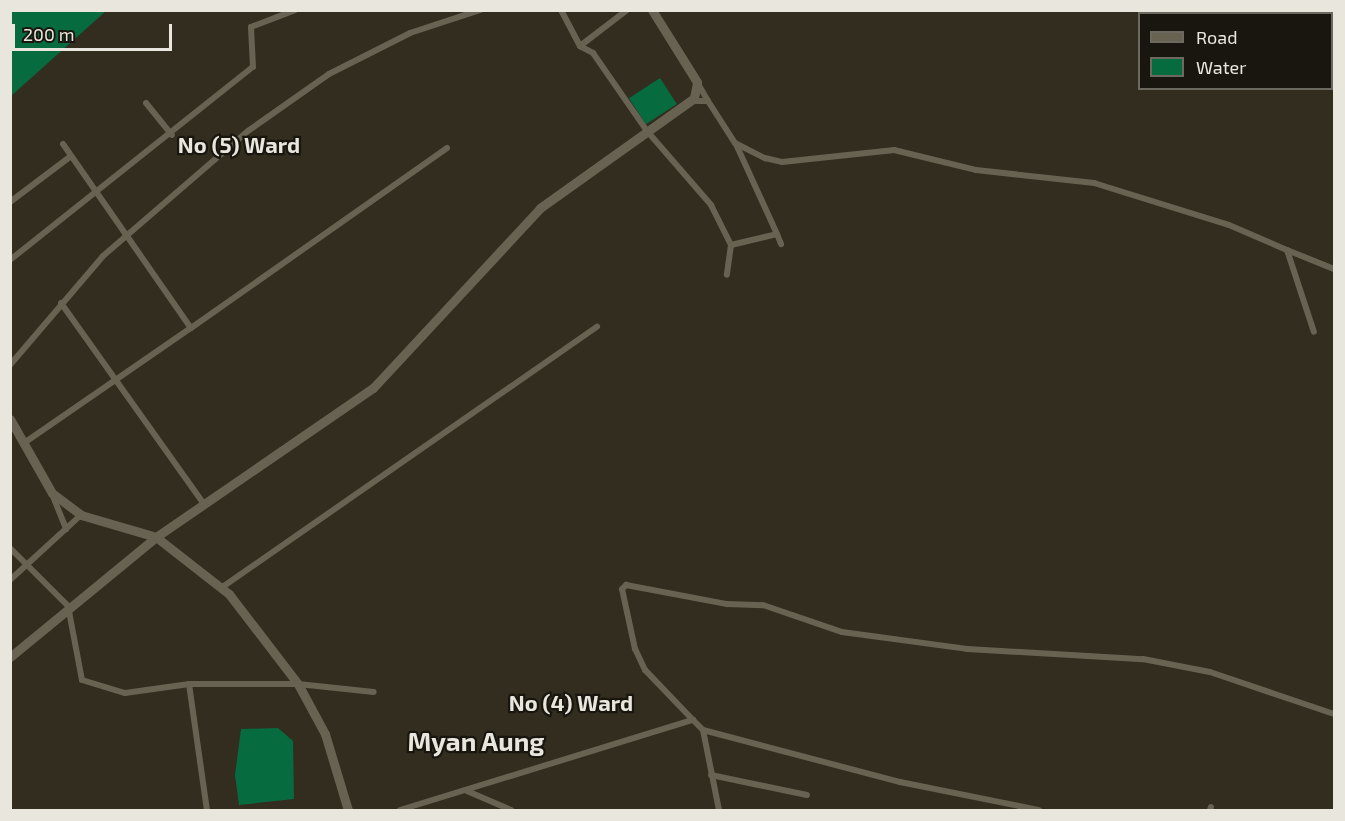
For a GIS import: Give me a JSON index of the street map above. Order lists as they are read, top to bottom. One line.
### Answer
{"districts":["No (5) Ward","No (4) Ward","Myan Aung"],"legend":["Road","Water"],"scale_bar":"200 m"}
